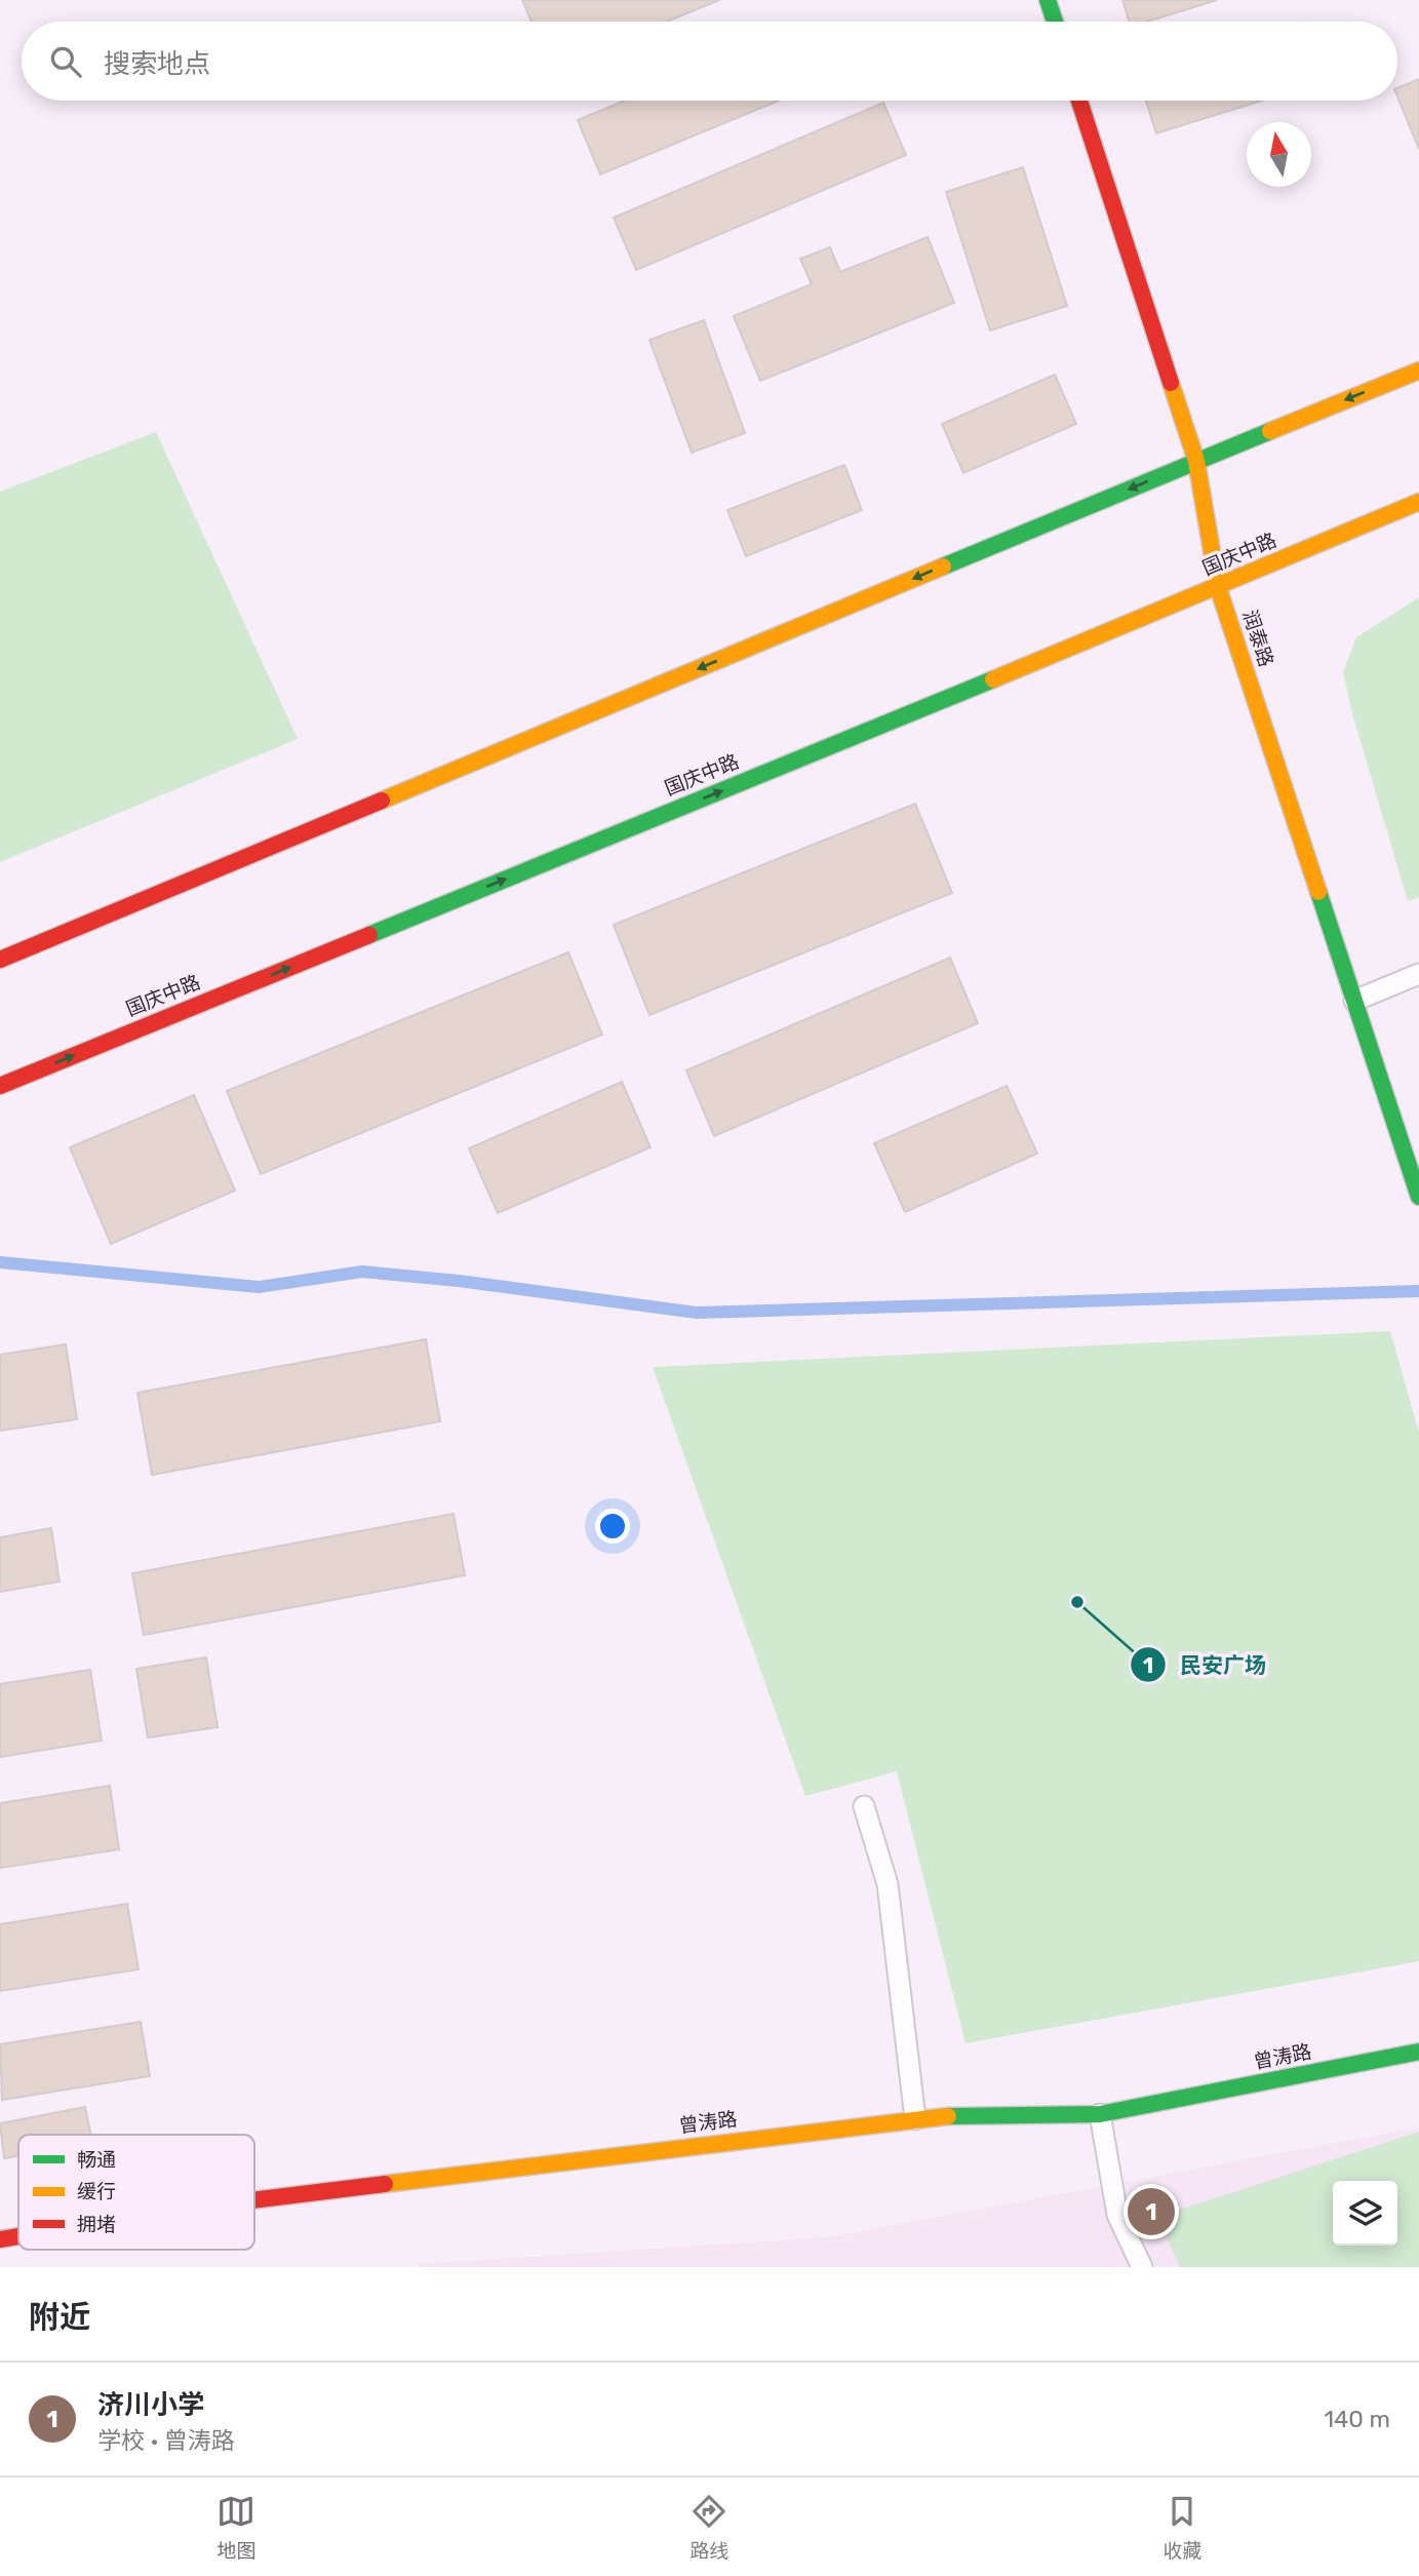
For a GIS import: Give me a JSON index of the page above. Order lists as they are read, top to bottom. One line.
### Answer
{"streets":{"main road":["国庆中路","润泰路","曾涛路"]},"crossings":[["国庆中路","润泰路"]],"places":["民安广场"],"legend":["畅通","缓行","拥堵"],"north":"top","page":{"search":"搜索地点","pins":"1","heading":"附近","list":[{"mark":"1","name":"济川小学","note":"学校 · 曾涛路","value":"140 m"}],"nav":["地图","路线","收藏"]}}
